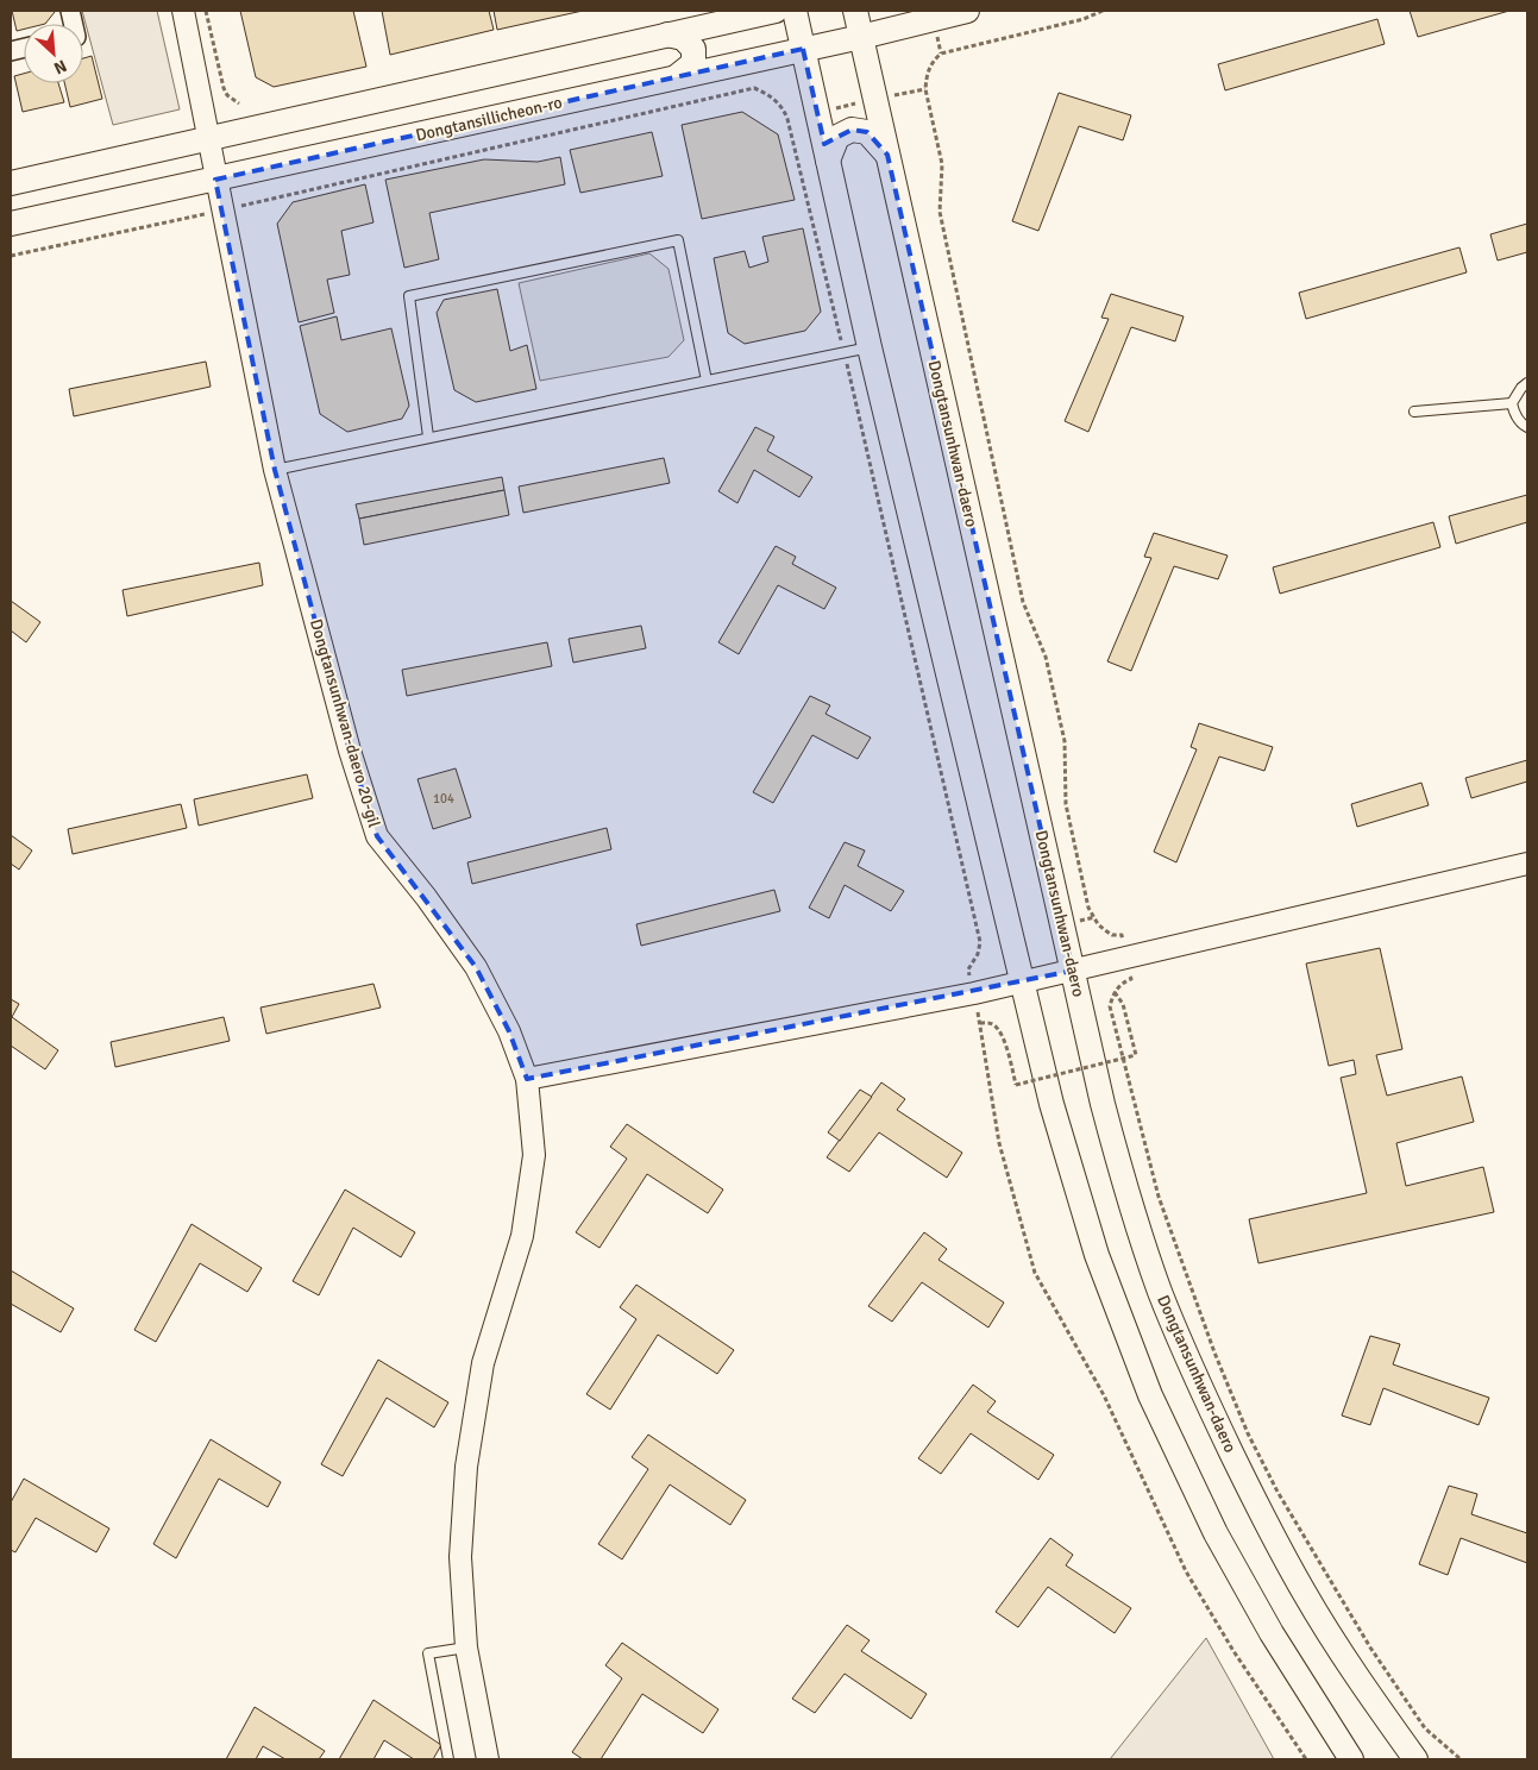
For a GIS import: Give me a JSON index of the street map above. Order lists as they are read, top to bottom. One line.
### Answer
{"streets":{"main road":["Dongtansillicheon-ro","Dongtansunhwan-daero"],"street":["Dongtansunhwan-daero 20-gil"]},"crossings":[["Dongtansillicheon-ro","Dongtansunhwan-daero"],["Dongtansillicheon-ro","Dongtansunhwan-daero 20-gil"]],"house_numbers":["104"],"north":"bottom right"}
